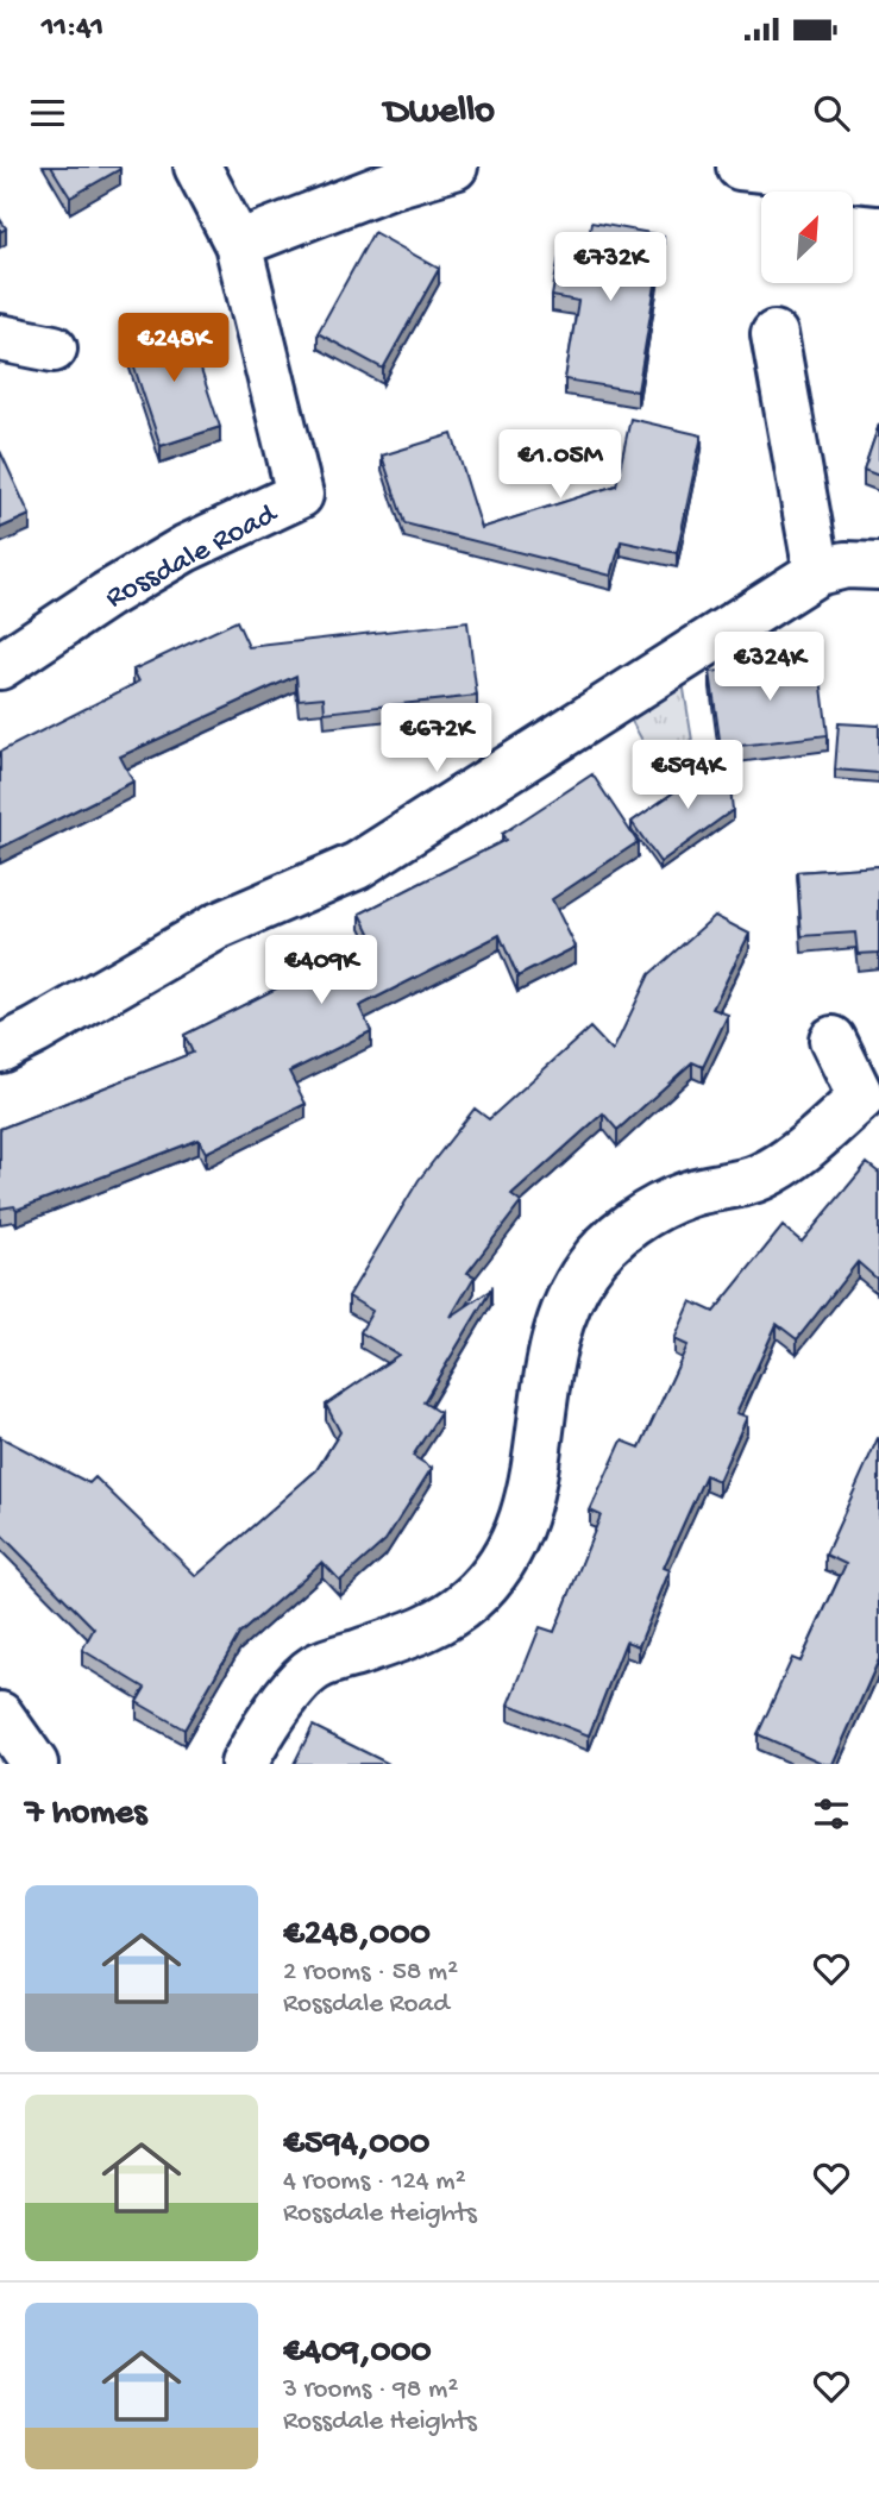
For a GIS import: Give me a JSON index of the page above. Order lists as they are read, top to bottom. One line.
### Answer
{"streets":{"street":["Rossdale Road"]},"north":"top right","page":{"status":"11:41","header":"Dwello","price":["€732K","€248K","€1.05M","€324K","€672K","€594K","€409K"],"heading":"7 homes","list":[{"name":"€248,000","note":"2 rooms · 58 m² · Rossdale Road"},{"name":"€594,000","note":"4 rooms · 124 m² · Rossdale Heights"},{"name":"€409,000","note":"3 rooms · 98 m² · Rossdale Heights"}]}}
